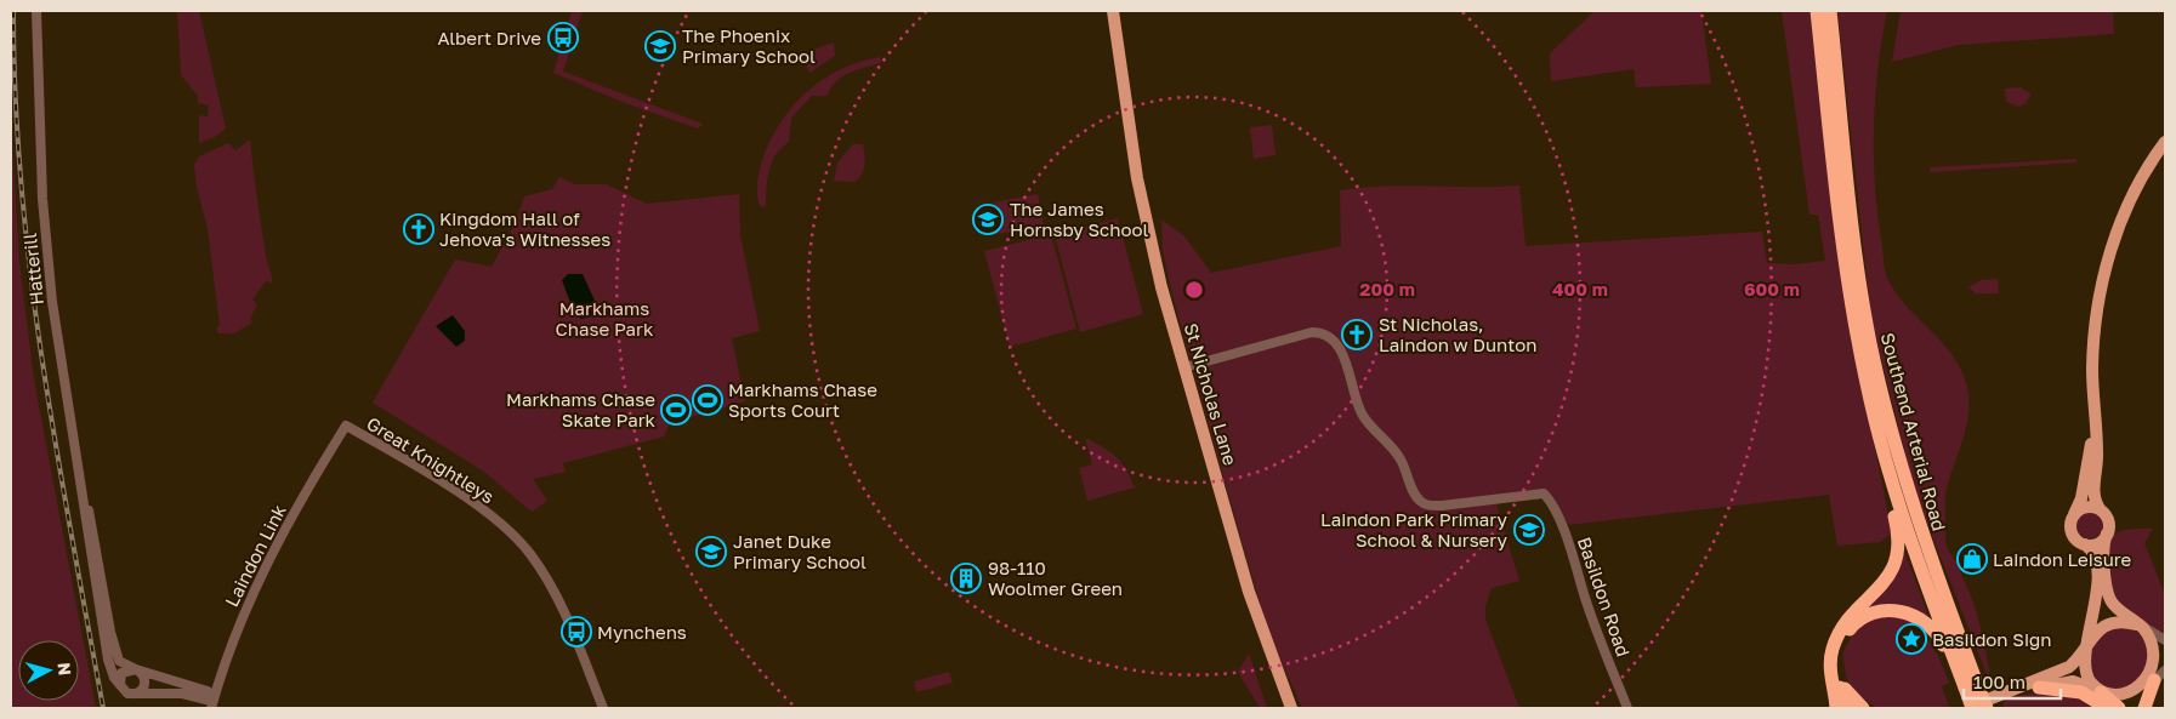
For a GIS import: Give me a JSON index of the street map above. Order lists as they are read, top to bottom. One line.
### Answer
{"streets":{"highway":["Southend Arterial Road"],"main road":["St Nicholas Lane"],"street":["Hatterill","Great Knightleys","Laindon Link","Basildon Road"]},"crossings":[["St Nicholas Lane","Basildon Road"],["Great Knightleys","Laindon Link"]],"parks":["Markhams Chase Park"],"places":{"bus stop":["Albert Drive","Mynchens"],"school or university":["The Phoenix Primary School","The James Hornsby School","Laindon Park Primary School & Nursery","Janet Duke Primary School"],"church":["Kingdom Hall of Jehova's Witnesses","St Nicholas, Laindon w Dunton"],"sports":["Markhams Chase Sports Court","Markhams Chase Skate Park"],"shop":["Laindon Leisure"],"building":["98-110 Woolmer Green"],"place":["Basildon Sign"]},"scale_bar":"100 m","north":"right","rings":["200 m","400 m","600 m"]}
